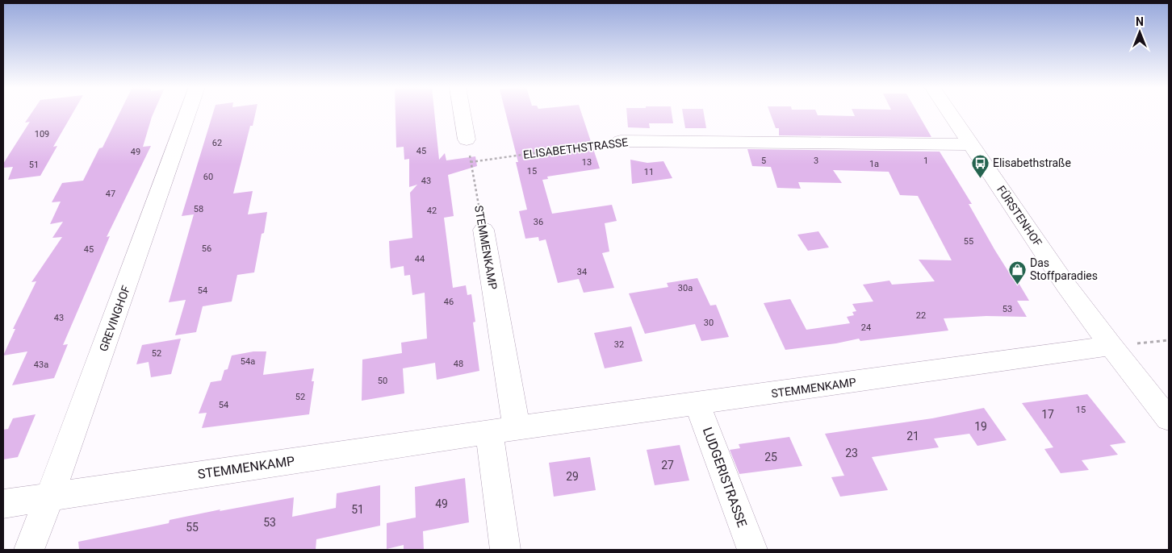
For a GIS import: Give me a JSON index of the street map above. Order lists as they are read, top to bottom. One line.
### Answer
{"streets":{"street":["ELISABETHSTRASSE","FÜRSTENHOF","STEMMENKAMP","GREVINGHOF","LUDGERISTRASSE"]},"crossings":[["ELISABETHSTRASSE","FÜRSTENHOF"],["ELISABETHSTRASSE","STEMMENKAMP"],["FÜRSTENHOF","STEMMENKAMP"],["STEMMENKAMP","GREVINGHOF"],["STEMMENKAMP","LUDGERISTRASSE"]],"places":{"bus stop":["Elisabethstraße"],"shop":["Das Stoffparadies"]},"house_numbers":["109","62","45","49","5","3","1","13","1a","51","15","11","60","43","47","58","42","36","55","56","45","44","34","30a","54","46","53","22","43","30","24","32","52","54a","48","43a","50","52","54","15","17","19","21","23","25","27","29","49","51","53","55"],"north":"top"}
